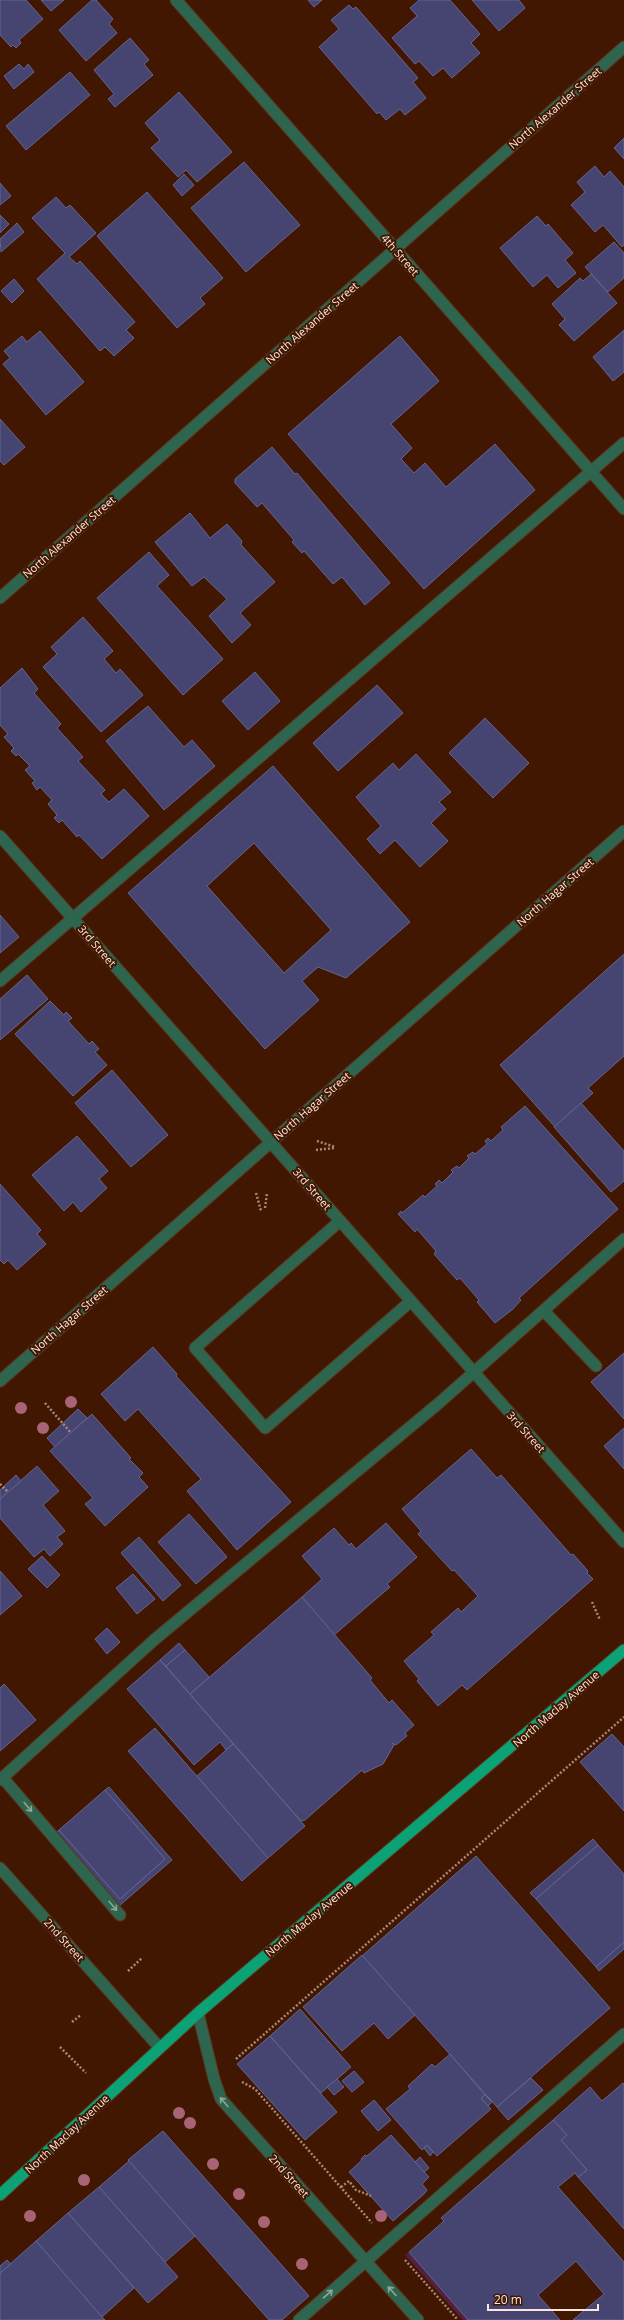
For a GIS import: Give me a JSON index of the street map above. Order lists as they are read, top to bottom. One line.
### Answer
{"streets":{"main road":["North Maclay Avenue"],"street":["North Alexander Street","4th Street","North Hagar Street","3rd Street","2nd Street"]},"crossings":[["North Alexander Street","4th Street"],["North Hagar Street","3rd Street"],["North Maclay Avenue","2nd Street"]],"one_way":["2nd Street"],"scale_bar":"20 m"}
